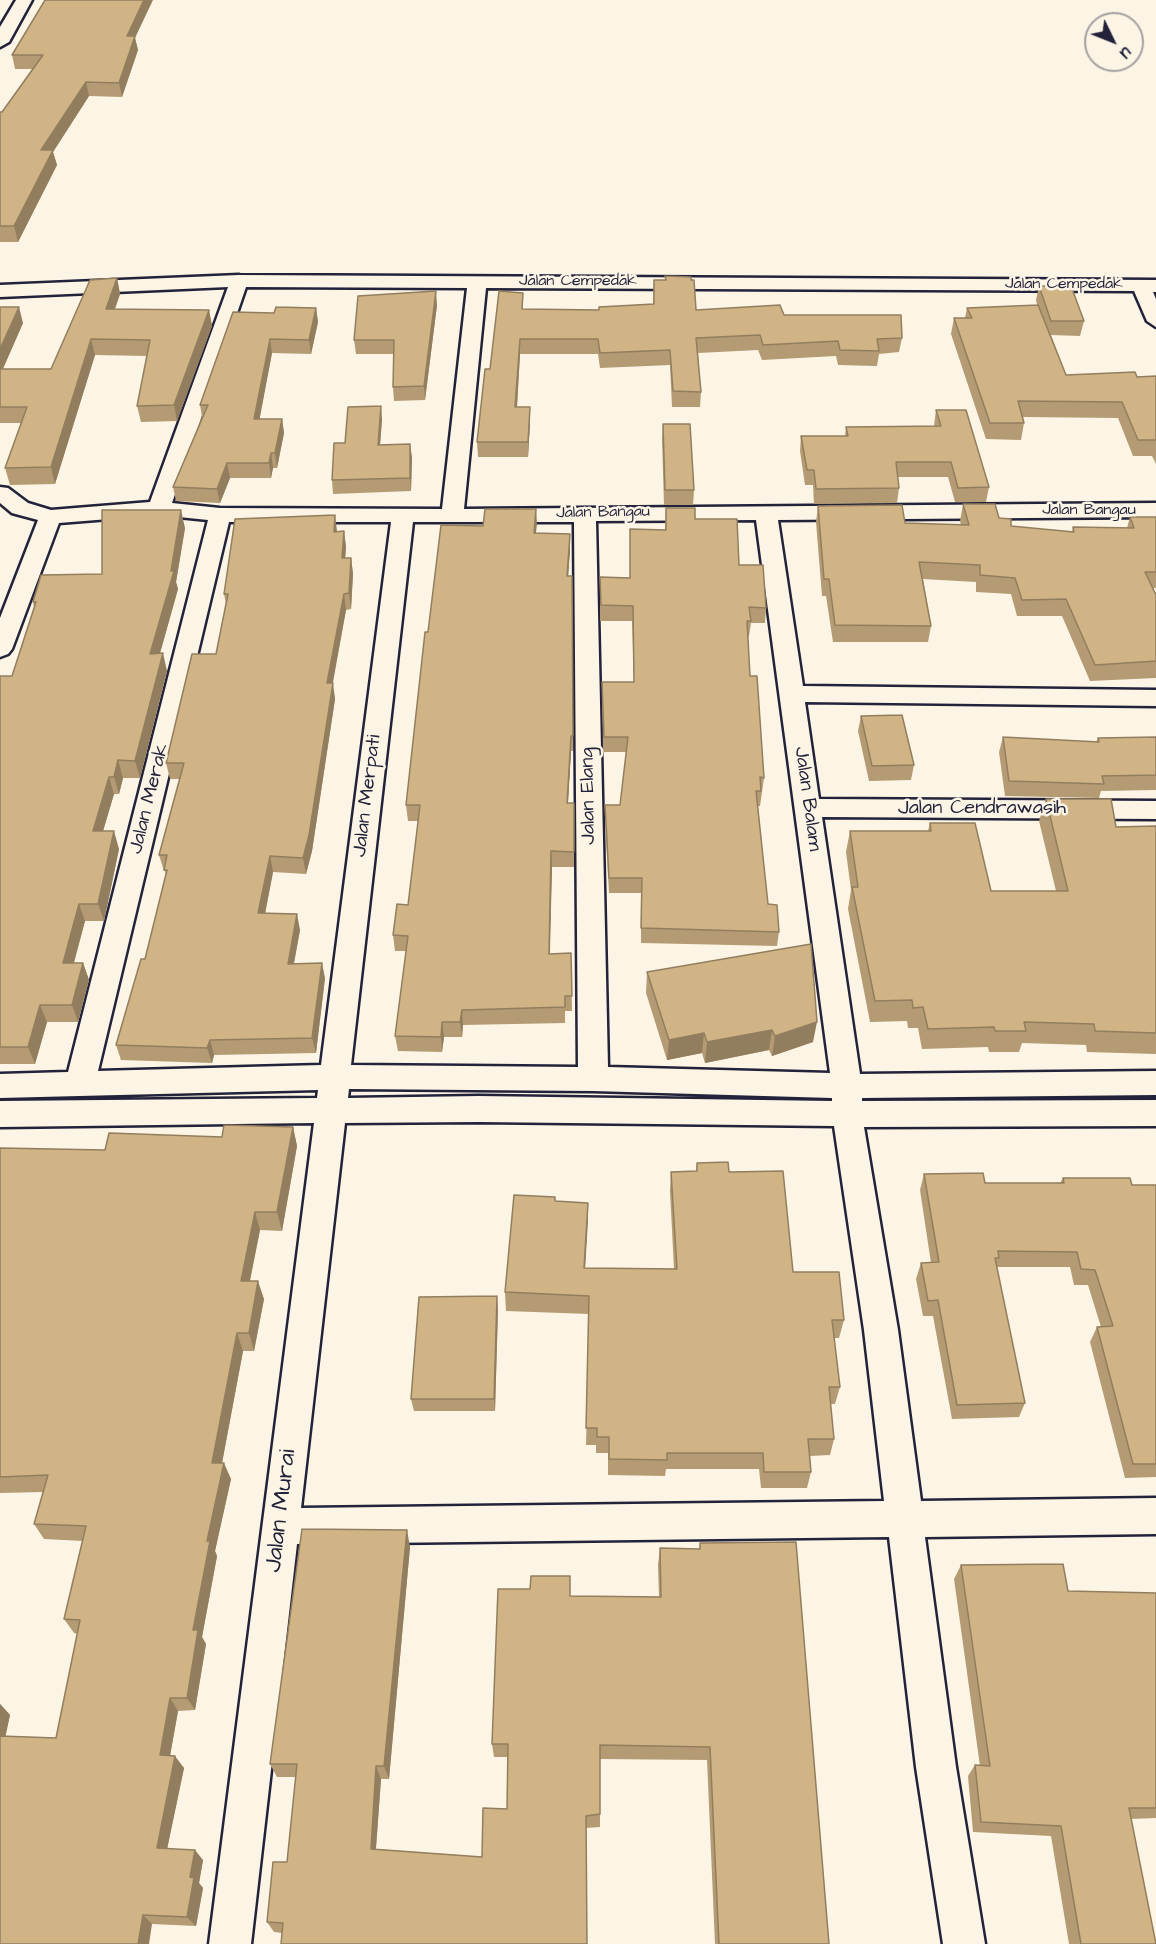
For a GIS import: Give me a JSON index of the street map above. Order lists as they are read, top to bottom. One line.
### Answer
{"streets":{"street":["Jalan Cempedak","Jalan Bangau","Jalan Merpati","Jalan Elang","Jalan Merak","Jalan Balam","Jalan Cendrawasih","Jalan Murai"]},"crossings":[["Jalan Bangau","Jalan Merpati"],["Jalan Bangau","Jalan Elang"],["Jalan Bangau","Jalan Merak"],["Jalan Bangau","Jalan Balam"],["Jalan Merpati","Jalan Murai"],["Jalan Balam","Jalan Cendrawasih"]],"north":"bottom right"}
